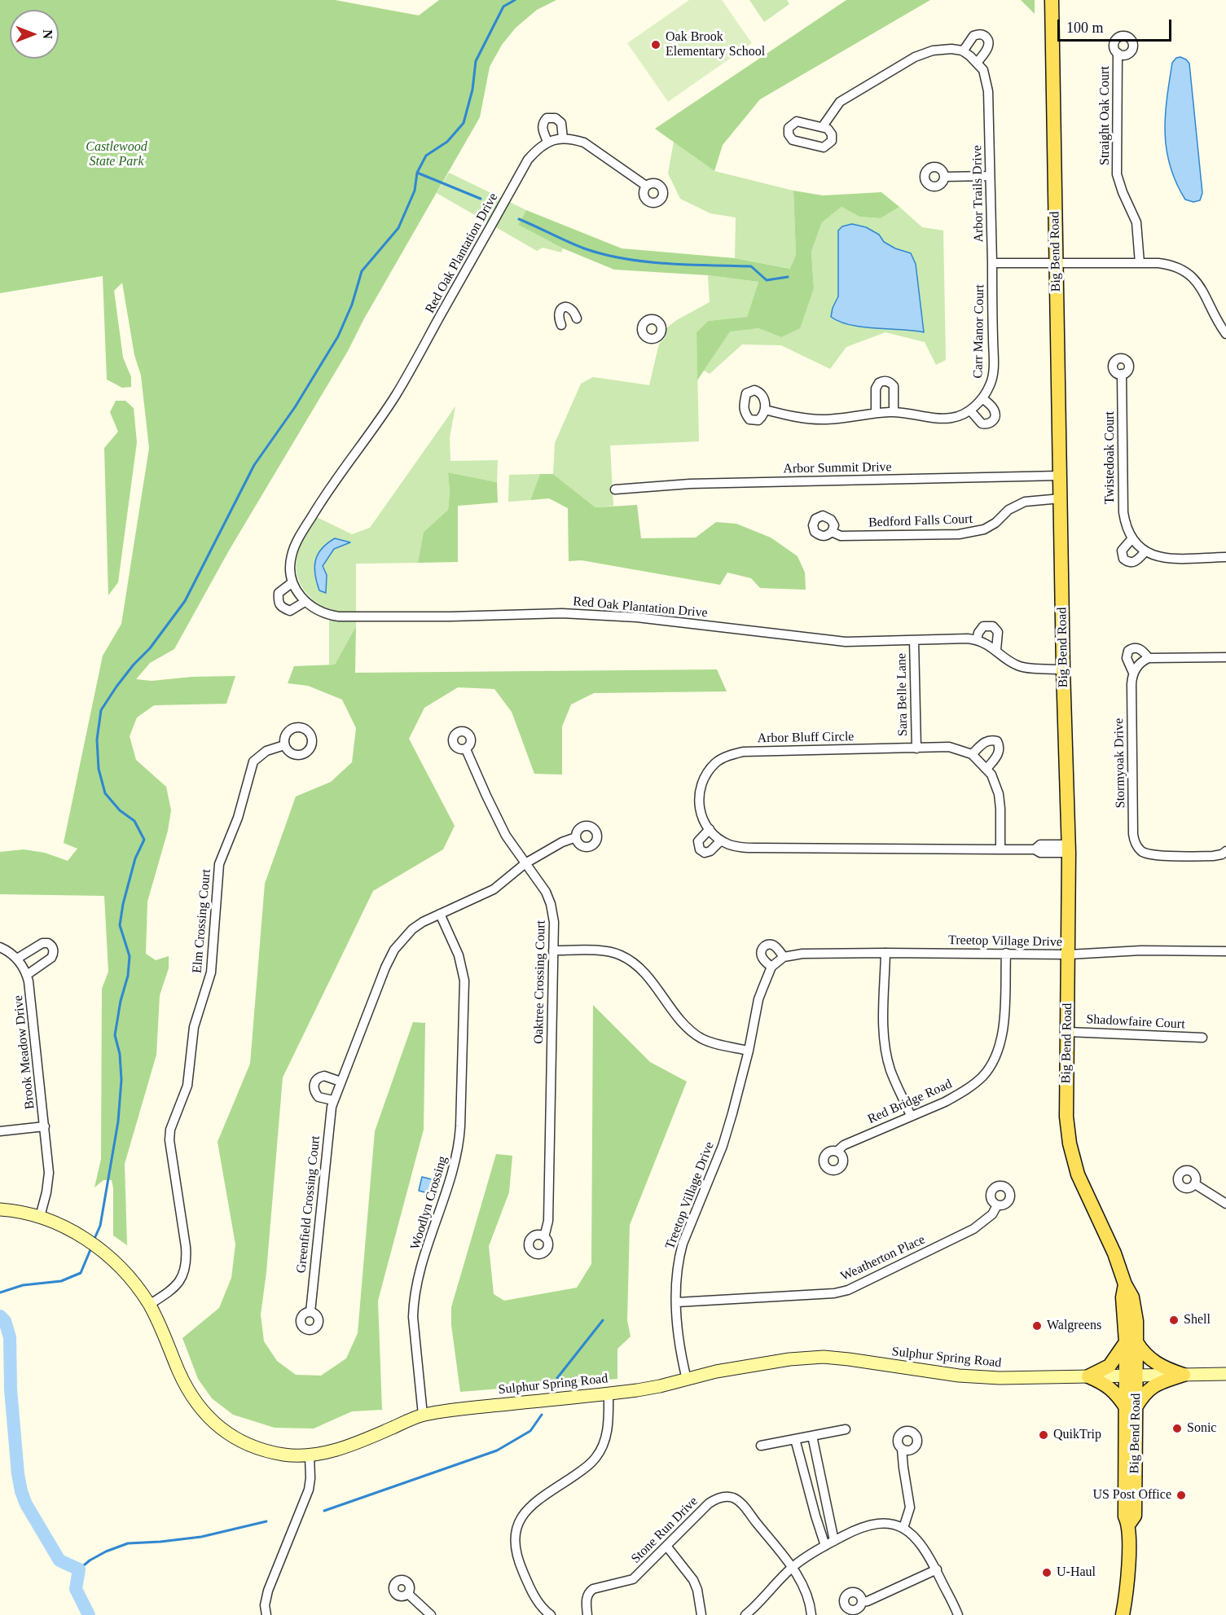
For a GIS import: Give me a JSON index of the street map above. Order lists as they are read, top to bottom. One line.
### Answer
{"streets":{"main road":["Big Bend Road"],"street":["Straight Oak Court","Arbor Trails Drive","Red Oak Plantation Drive","Carr Manor Court","Twistedoak Court","Arbor Summit Drive","Bedford Falls Court","Sara Belle Lane","Arbor Bluff Circle","Stormyoak Drive","Elm Crossing Court","Treetop Village Drive","Oaktree Crossing Court","Shadowfaire Court","Brook Meadow Drive","Red Bridge Road","Woodlyn Crossing","Greenfield Crossing Court","Weatherton Place","Sulphur Spring Road","Stone Run Drive"]},"crossings":[["Arbor Trails Drive","Carr Manor Court"],["Big Bend Road","Red Oak Plantation Drive"],["Big Bend Road","Arbor Summit Drive"],["Big Bend Road","Bedford Falls Court"],["Big Bend Road","Arbor Bluff Circle"],["Big Bend Road","Treetop Village Drive"],["Big Bend Road","Shadowfaire Court"],["Big Bend Road","Sulphur Spring Road"],["Red Oak Plantation Drive","Sara Belle Lane"],["Sara Belle Lane","Arbor Bluff Circle"],["Elm Crossing Court","Sulphur Spring Road"],["Treetop Village Drive","Red Bridge Road"],["Treetop Village Drive","Weatherton Place"],["Treetop Village Drive","Sulphur Spring Road"],["Oaktree Crossing Court","Greenfield Crossing Court"],["Brook Meadow Drive","Sulphur Spring Road"],["Woodlyn Crossing","Greenfield Crossing Court"],["Woodlyn Crossing","Sulphur Spring Road"]],"parks":["Castlewood State Park"],"places":["Oak Brook Elementary School","Shell","Walgreens","Sonic","QuikTrip","US Post Office","U-Haul"],"scale_bar":"100 m","north":"right"}
